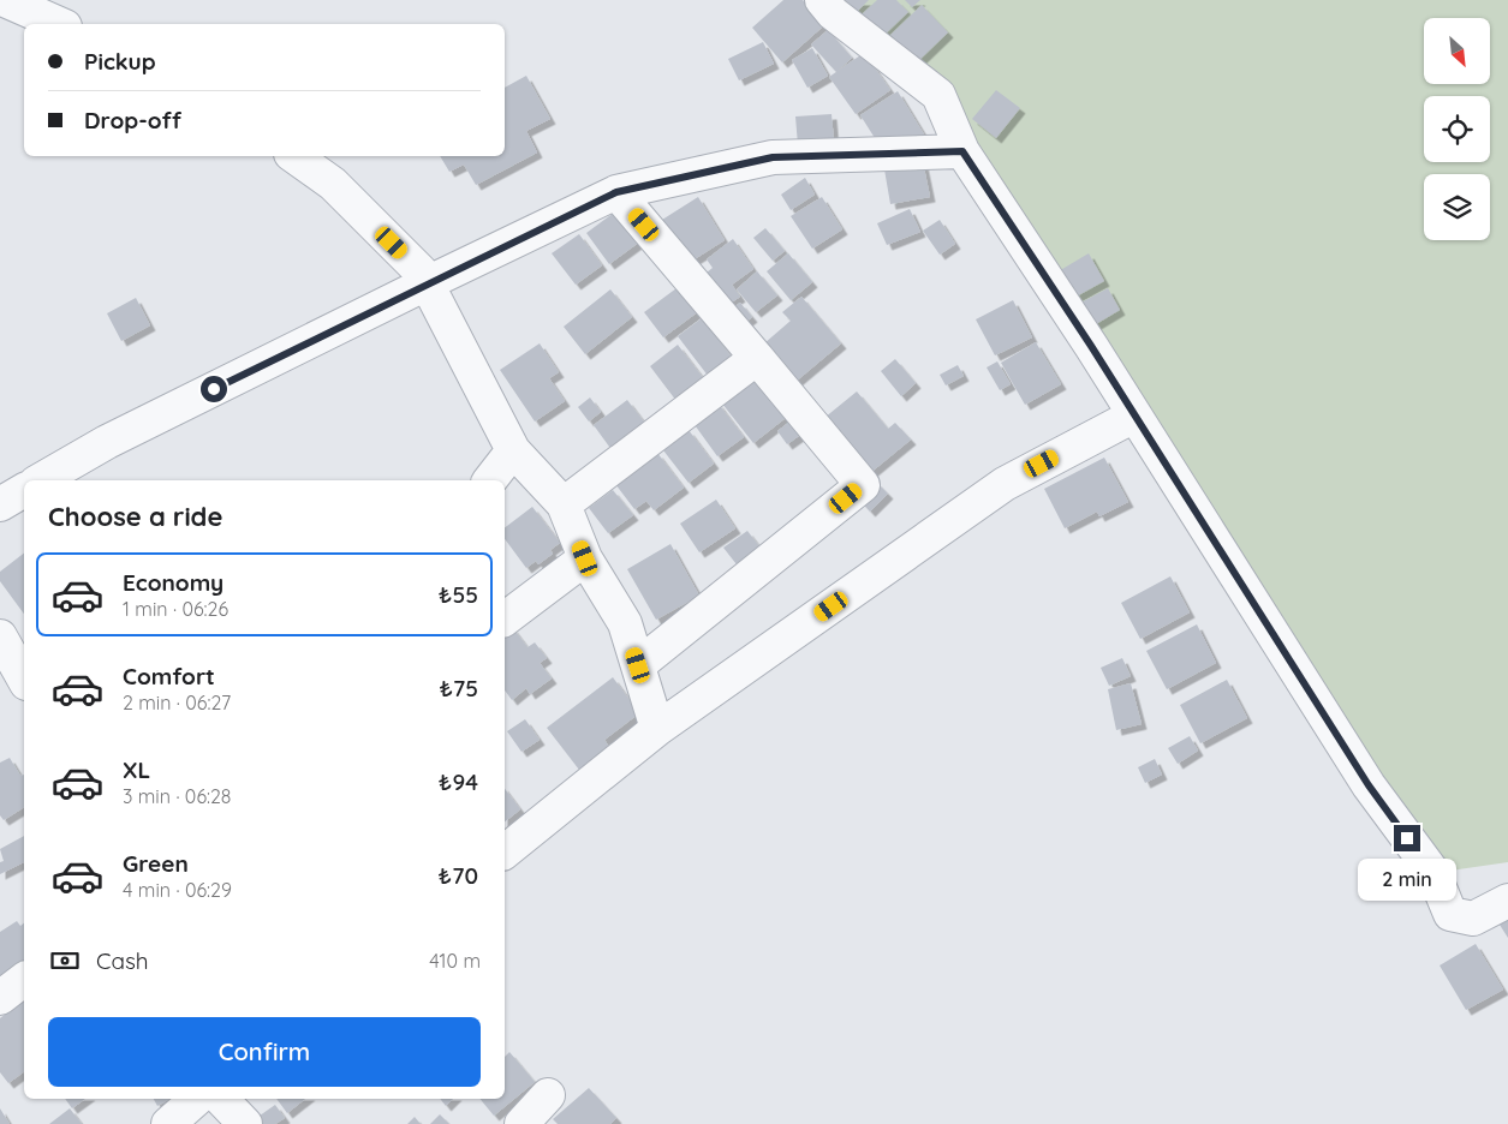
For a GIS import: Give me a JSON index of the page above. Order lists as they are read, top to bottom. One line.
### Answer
{"north":"bottom right","page":{"banner":["Pickup","Drop-off"],"heading":"Choose a ride","list":[{"name":"Economy","note":"1 min · 06:26","value":"₺55"},{"name":"Comfort","note":"2 min · 06:27","value":"₺75"},{"name":"XL","note":"3 min · 06:28","value":"₺94"},{"name":"Green","note":"4 min · 06:29","value":"₺70"}],"bubble":"2 min","pay":["Cash","410 m"],"buttons":"Confirm"}}
